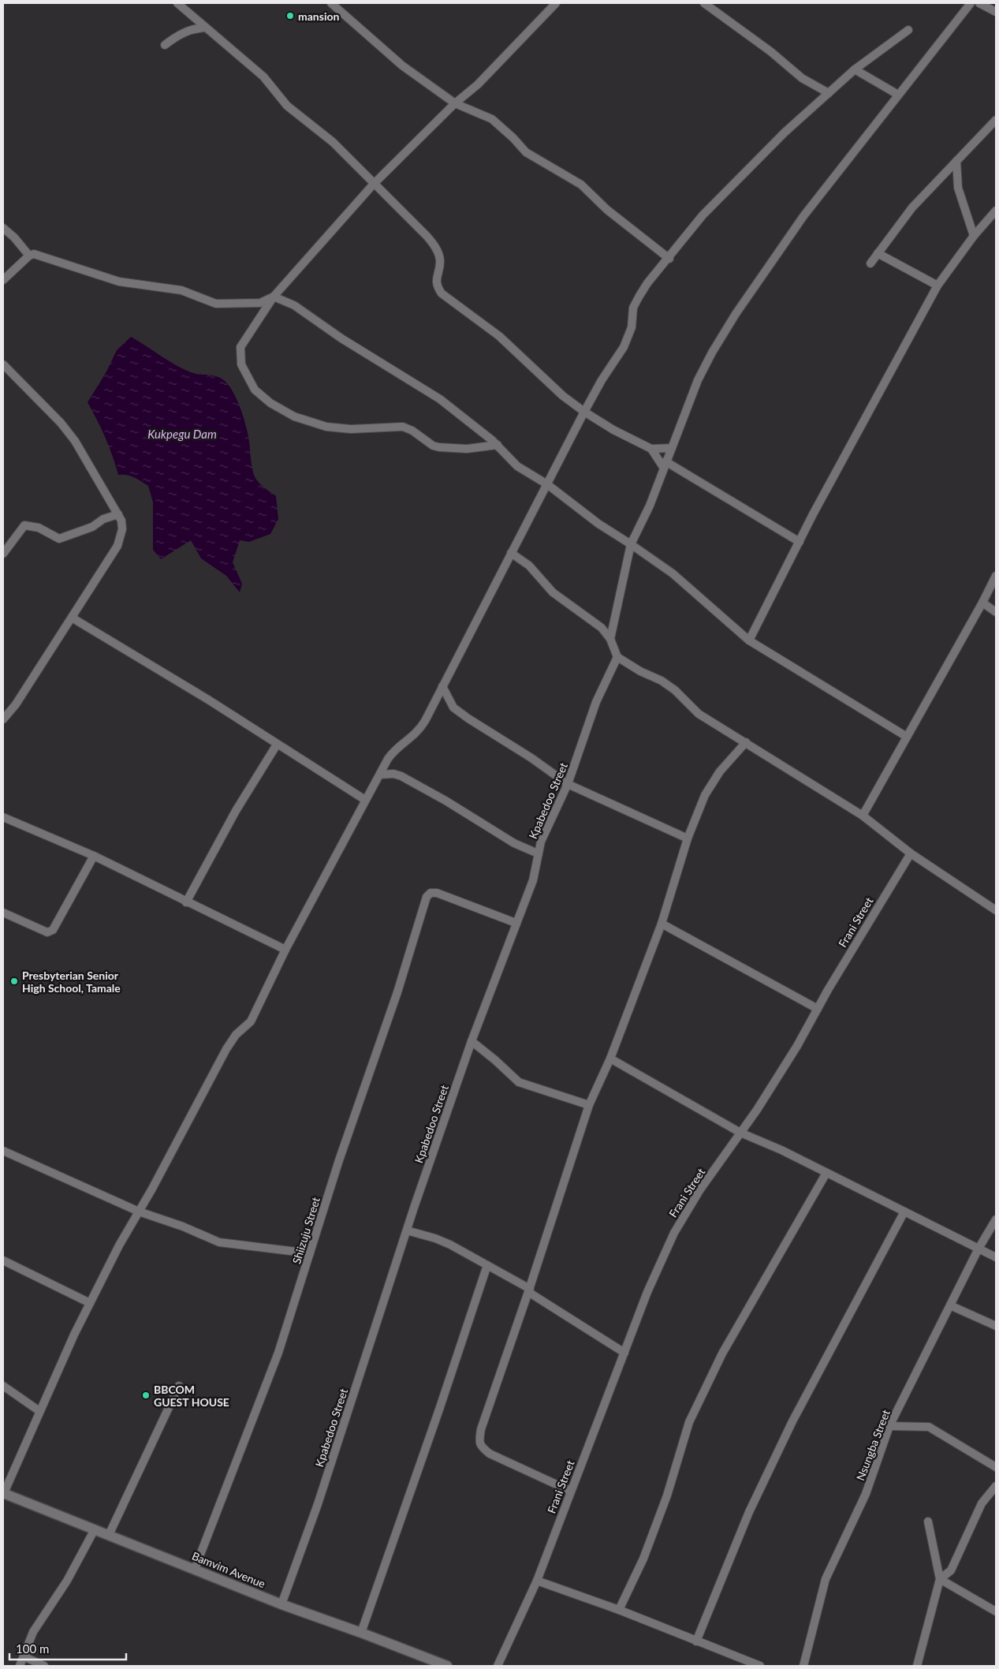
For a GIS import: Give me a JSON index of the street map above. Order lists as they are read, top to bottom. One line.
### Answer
{"streets":{"street":["Kpabedoo Street","Frani Street","Shiizuju Street","Nsungba Street","Bamvim Avenue"]},"crossings":[["Kpabedoo Street","Shiizuju Street"],["Kpabedoo Street","Bamvim Avenue"],["Shiizuju Street","Bamvim Avenue"]],"water":["Kukpegu Dam"],"places":["mansion","Presbyterian Senior High School, Tamale","BBCOM GUEST HOUSE"],"scale_bar":"100 m"}
